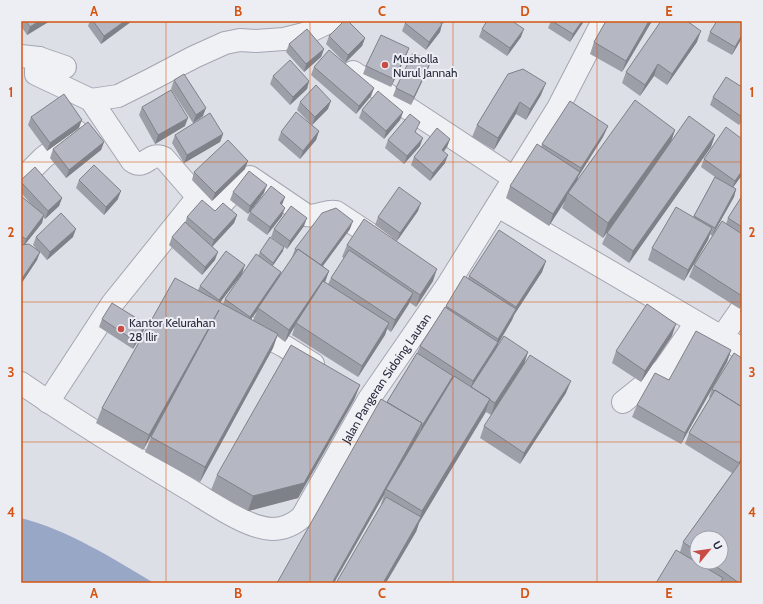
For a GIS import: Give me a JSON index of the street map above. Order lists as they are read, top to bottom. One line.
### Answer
{"streets":{"street":["Jalan Pangeran Sidoing Lautan"]},"places":["Musholla Nurul Jannah","Kantor Kelurahan 28 Ilir"],"north":"top right","grid":{"columns":["A","B","C","D","E"],"rows":["1","2","3","4"]}}
